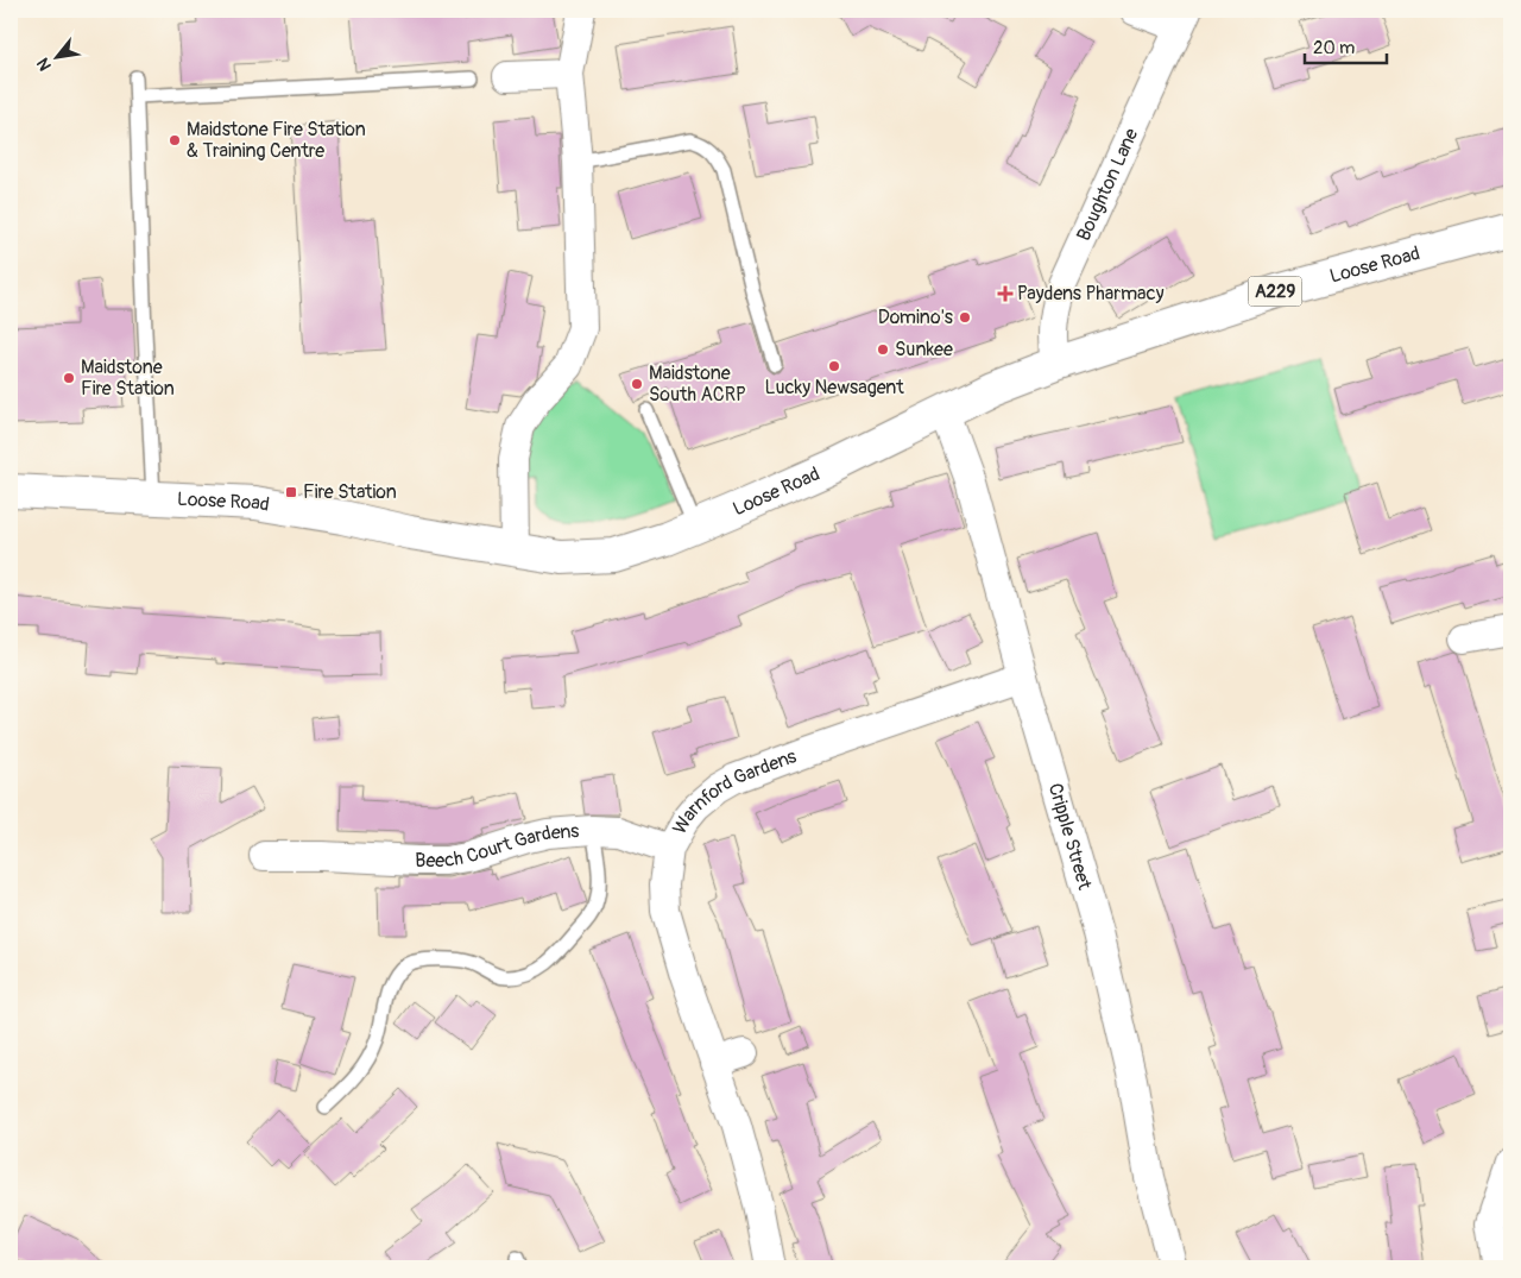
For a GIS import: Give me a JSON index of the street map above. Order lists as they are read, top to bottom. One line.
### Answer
{"streets":{"highway":["Loose Road","A229"],"street":["Boughton Lane","Warnford Gardens","Cripple Street","Beech Court Gardens"]},"crossings":[["Boughton Lane","Loose Road"],["Loose Road","Cripple Street"],["Warnford Gardens","Cripple Street"],["Warnford Gardens","Beech Court Gardens"]],"places":{"other":["Maidstone Fire Station & Training Centre","Domino's","Sunkee","Lucky Newsagent","Maidstone Fire Station","Maidstone South ACRP"],"health":["Paydens Pharmacy"],"transit":["Fire Station"]},"scale_bar":"20 m","north":"bottom left"}
